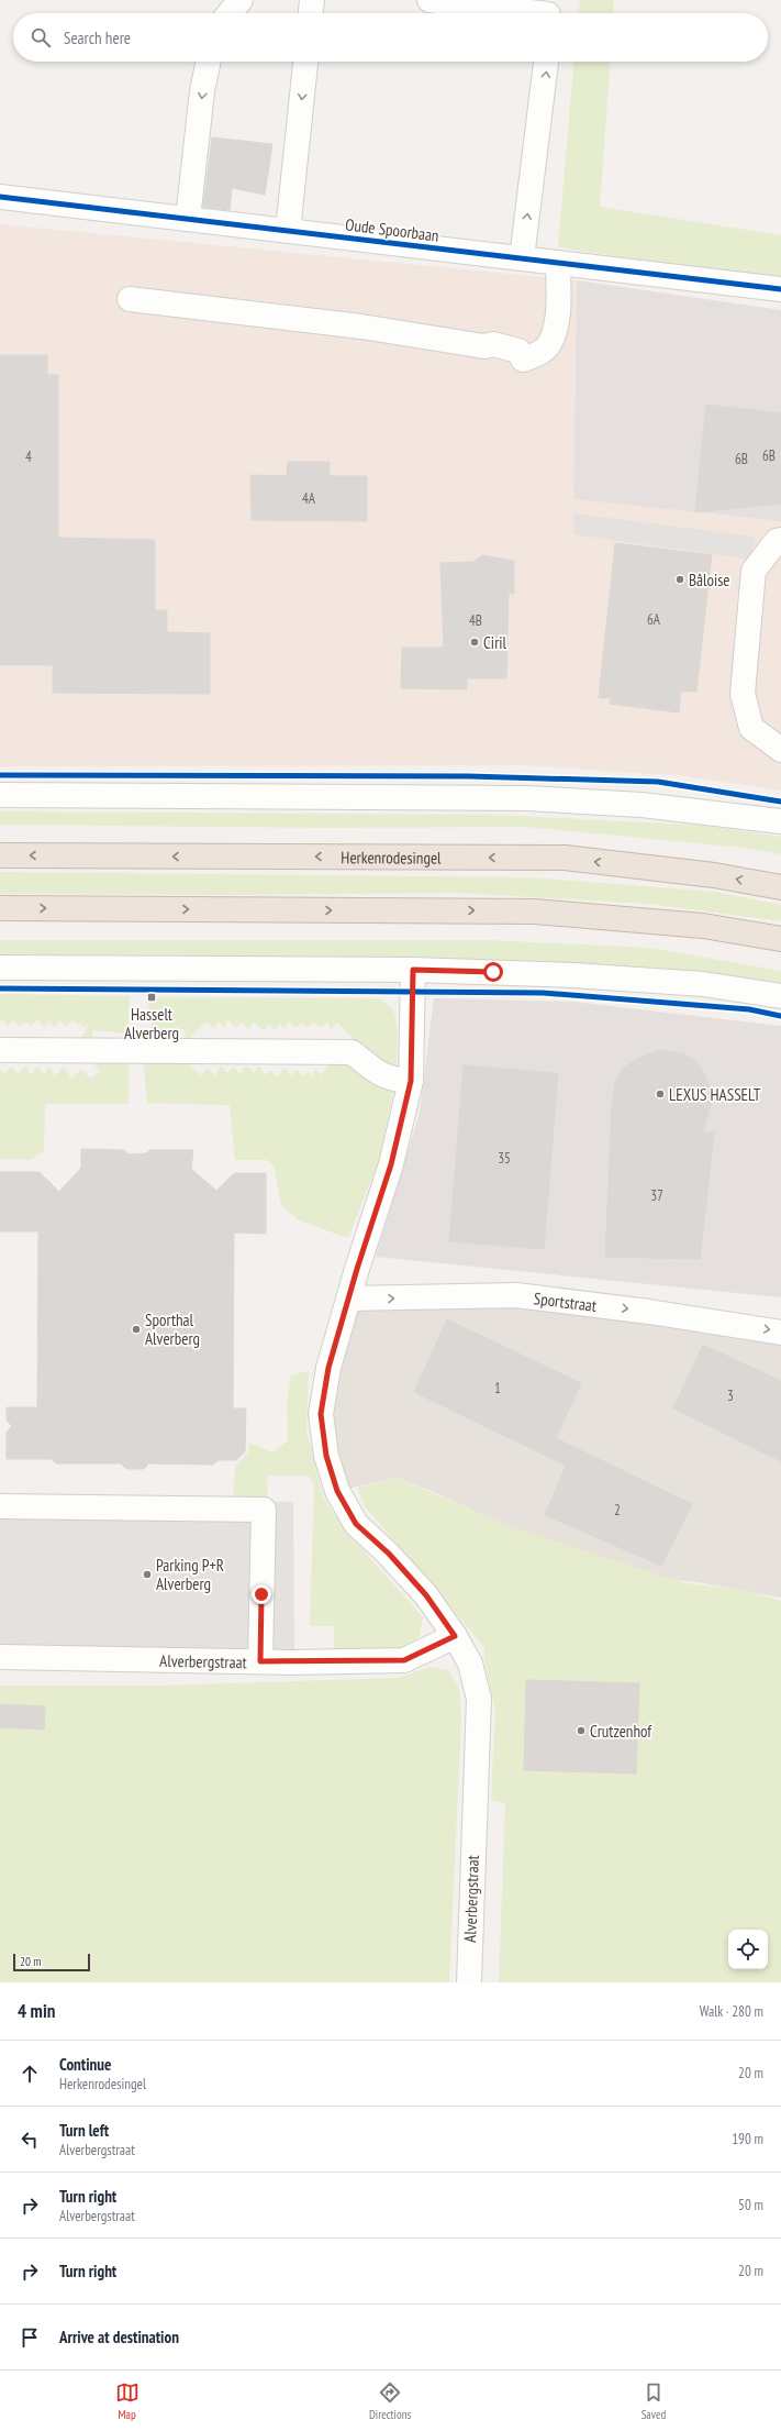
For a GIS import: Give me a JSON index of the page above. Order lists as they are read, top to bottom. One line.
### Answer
{"streets":{"highway":["Herkenrodesingel"],"street":["Oude Spoorbaan","Sportstraat","Alverbergstraat"]},"crossings":[["Sportstraat","Alverbergstraat"]],"one_way":["Sportstraat"],"places":{"other":["Bâloise","Ciril","LEXUS HASSELT","Sporthal Alverberg","Parking P+R Alverberg","Crutzenhof"],"transit":["Hasselt Alverberg"]},"house_numbers":["6B","4","6B","4A","6A","4B","35","37","1","3","2"],"scale_bar":"20 m","page":{"search":"Search here","scale":"20 m","heading":["4 min","Walk · 280 m"],"list":[["Continue","Herkenrodesingel","20 m"],["Turn left","Alverbergstraat","190 m"],["Turn right","Alverbergstraat","50 m"],["Turn right","20 m"],"Arrive at destination"],"nav":["Map","Directions","Saved"]}}
